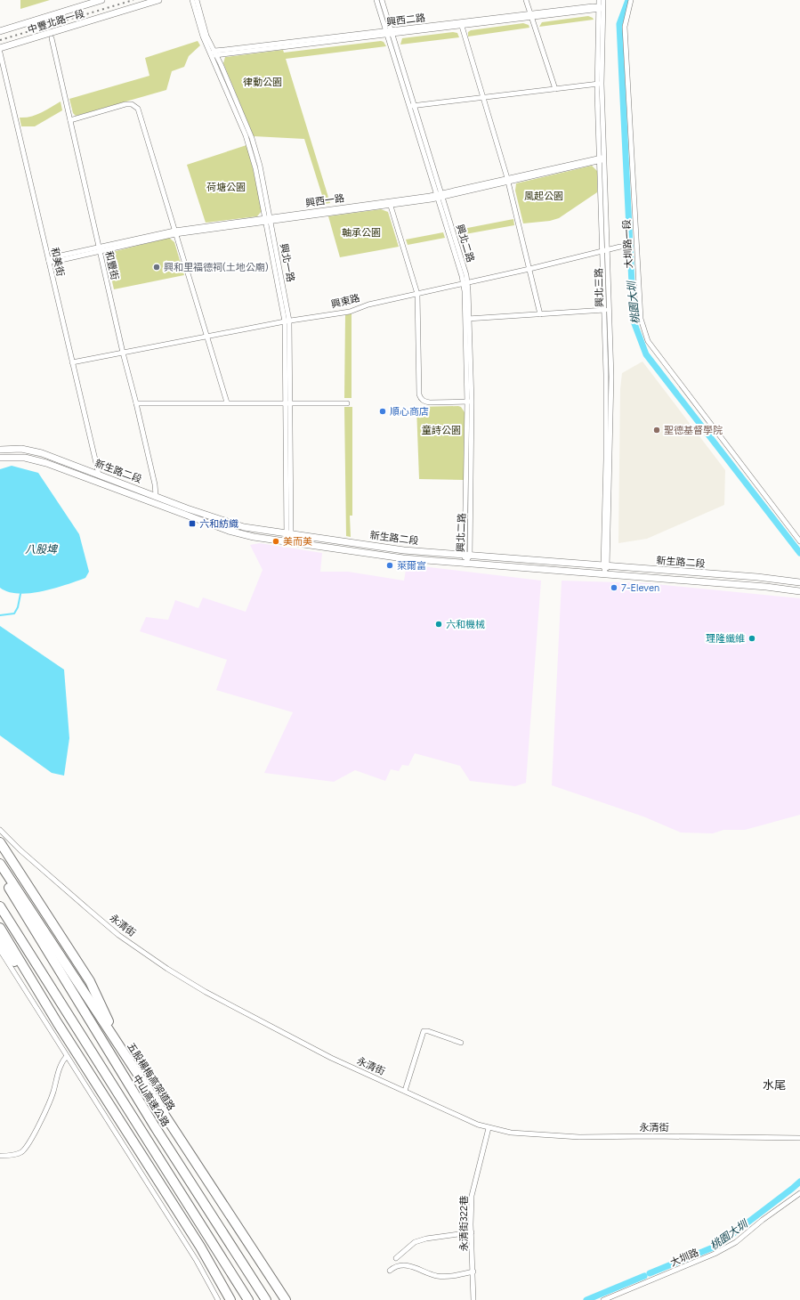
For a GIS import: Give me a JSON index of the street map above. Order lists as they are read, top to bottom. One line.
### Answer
{"streets":{"highway":["五股楊梅高架道路","中山高速公路"],"main road":["中豐北路一段","新生路二段"],"street":["興北二路","大圳路一段","和美街","和豐街","興北三路","興東路","永清街","永清街322巷","大圳路"]},"crossings":[["興北二路","興東路"],["興北二路","新生路二段"],["和美街","興東路"],["和美街","新生路二段"],["和豐街","興東路"],["和豐街","新生路二段"],["興北三路","興東路"],["興北三路","新生路二段"],["永清街","永清街322巷"]],"districts":["水尾"],"water":["桃園大圳","八股埤"],"parks":["律動公園","荷塘公園","風起公園","軸承公園","童詩公園"],"places":{"other":["興和里福德祠(土地公廟)","順心商店","聖德基督學院","美而美","萊爾富","7-Eleven","六和機械","理隆纖維"],"transit":["六和紡織"]}}
